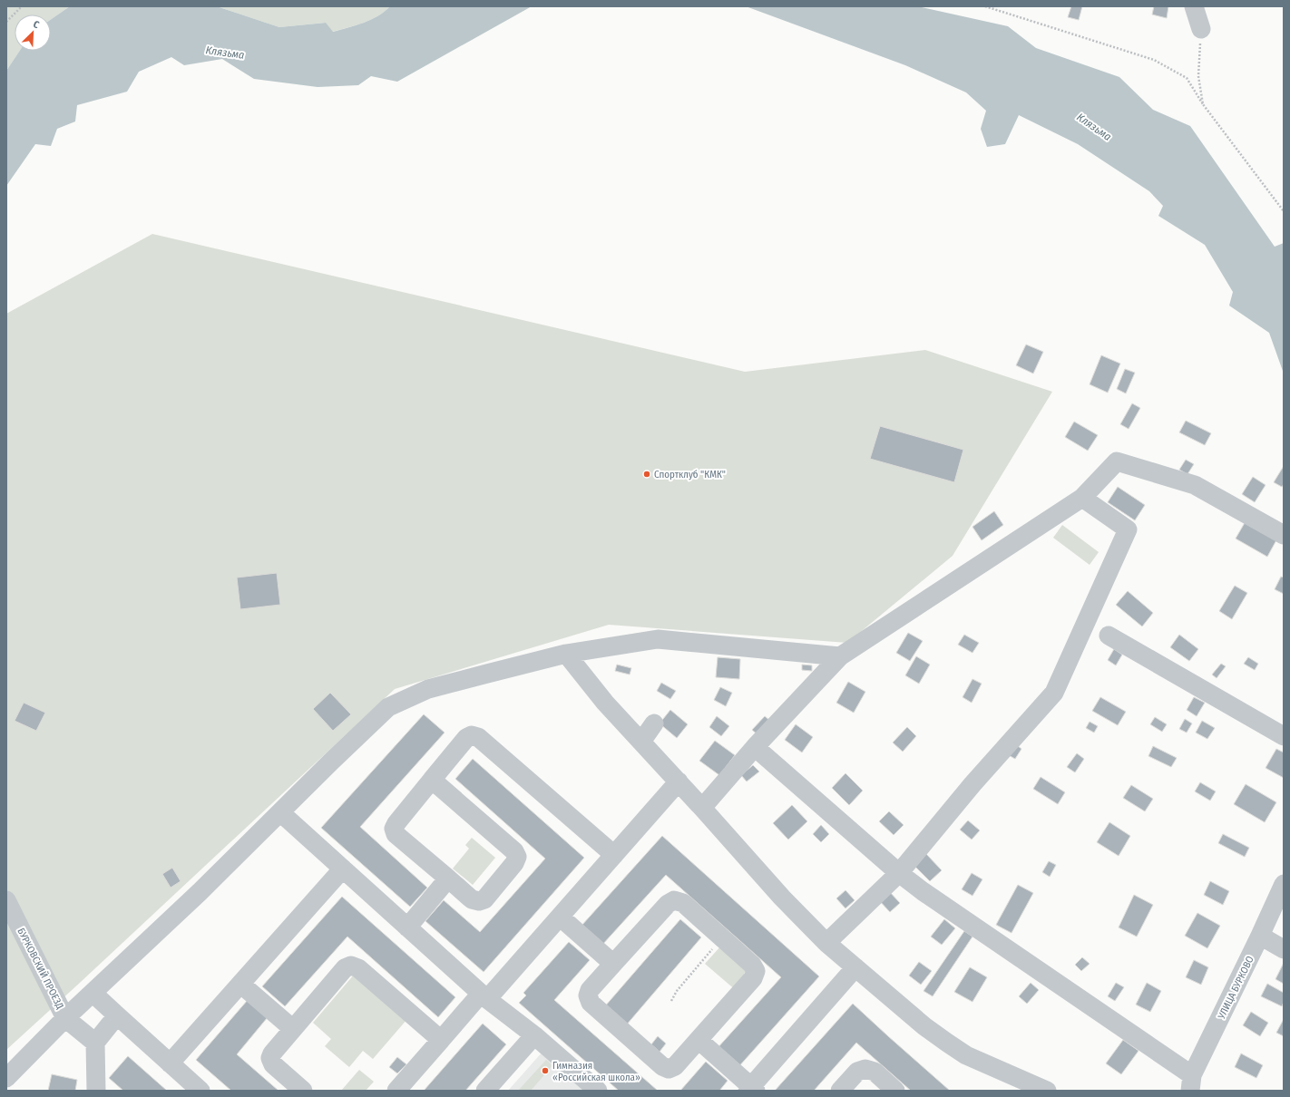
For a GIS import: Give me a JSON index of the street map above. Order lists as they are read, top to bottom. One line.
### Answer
{"streets":{"street":["БУРКОВСКИЙ ПРОЕЗД","УЛИЦА БУРКОВО"]},"water":["Клязьма"],"places":["Спортклуб \"КМК\"","Гимназия «Российская школа»"],"north":"top right"}
